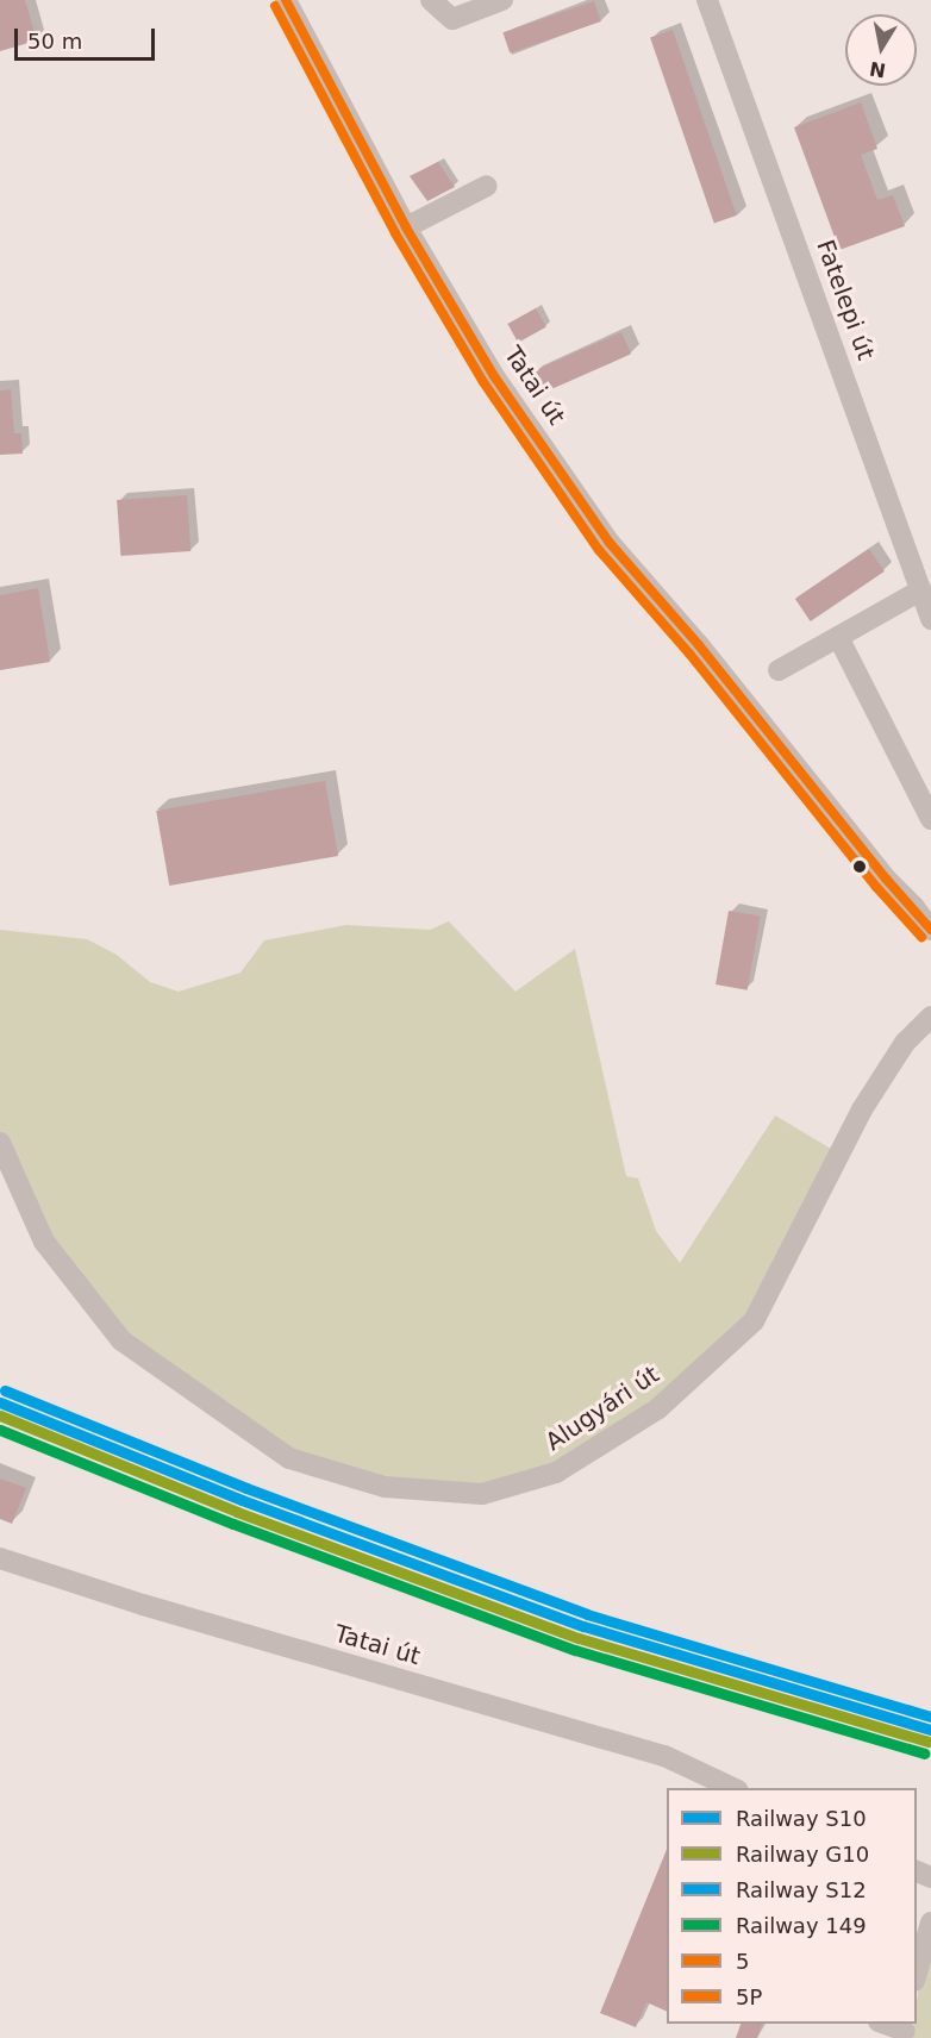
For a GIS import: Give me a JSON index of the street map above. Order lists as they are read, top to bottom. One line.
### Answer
{"streets":{"street":["Fatelepi út","Tatai út","Alugyári út"]},"lines":["transit line 5","transit line 5P","rail line S12","rail line S10","rail line G10","rail line 149"],"legend":["Railway S10","Railway G10","Railway S12","Railway 149","5","5P"],"scale_bar":"50 m","north":"bottom"}
